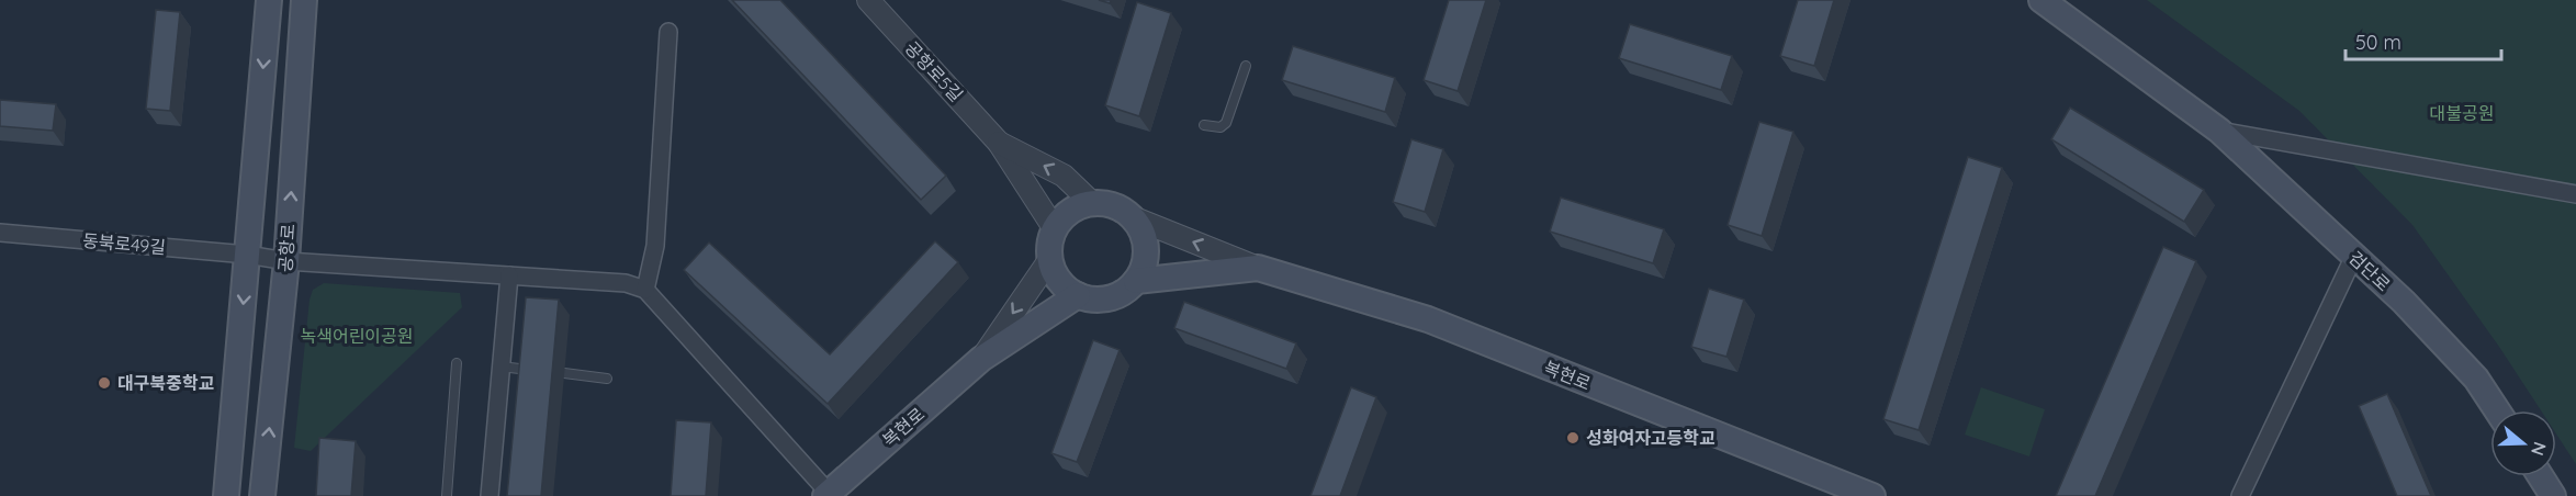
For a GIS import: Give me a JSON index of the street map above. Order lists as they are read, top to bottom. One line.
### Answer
{"streets":{"main road":["공항로","검단로","복현로"],"street":["공항로5길","동북로49길"]},"crossings":[["동북로49길","공항로"]],"parks":["대불공원","녹색어린이공원"],"places":["대구북중학교","성화여자고등학교"],"scale_bar":"50 m","north":"right"}
